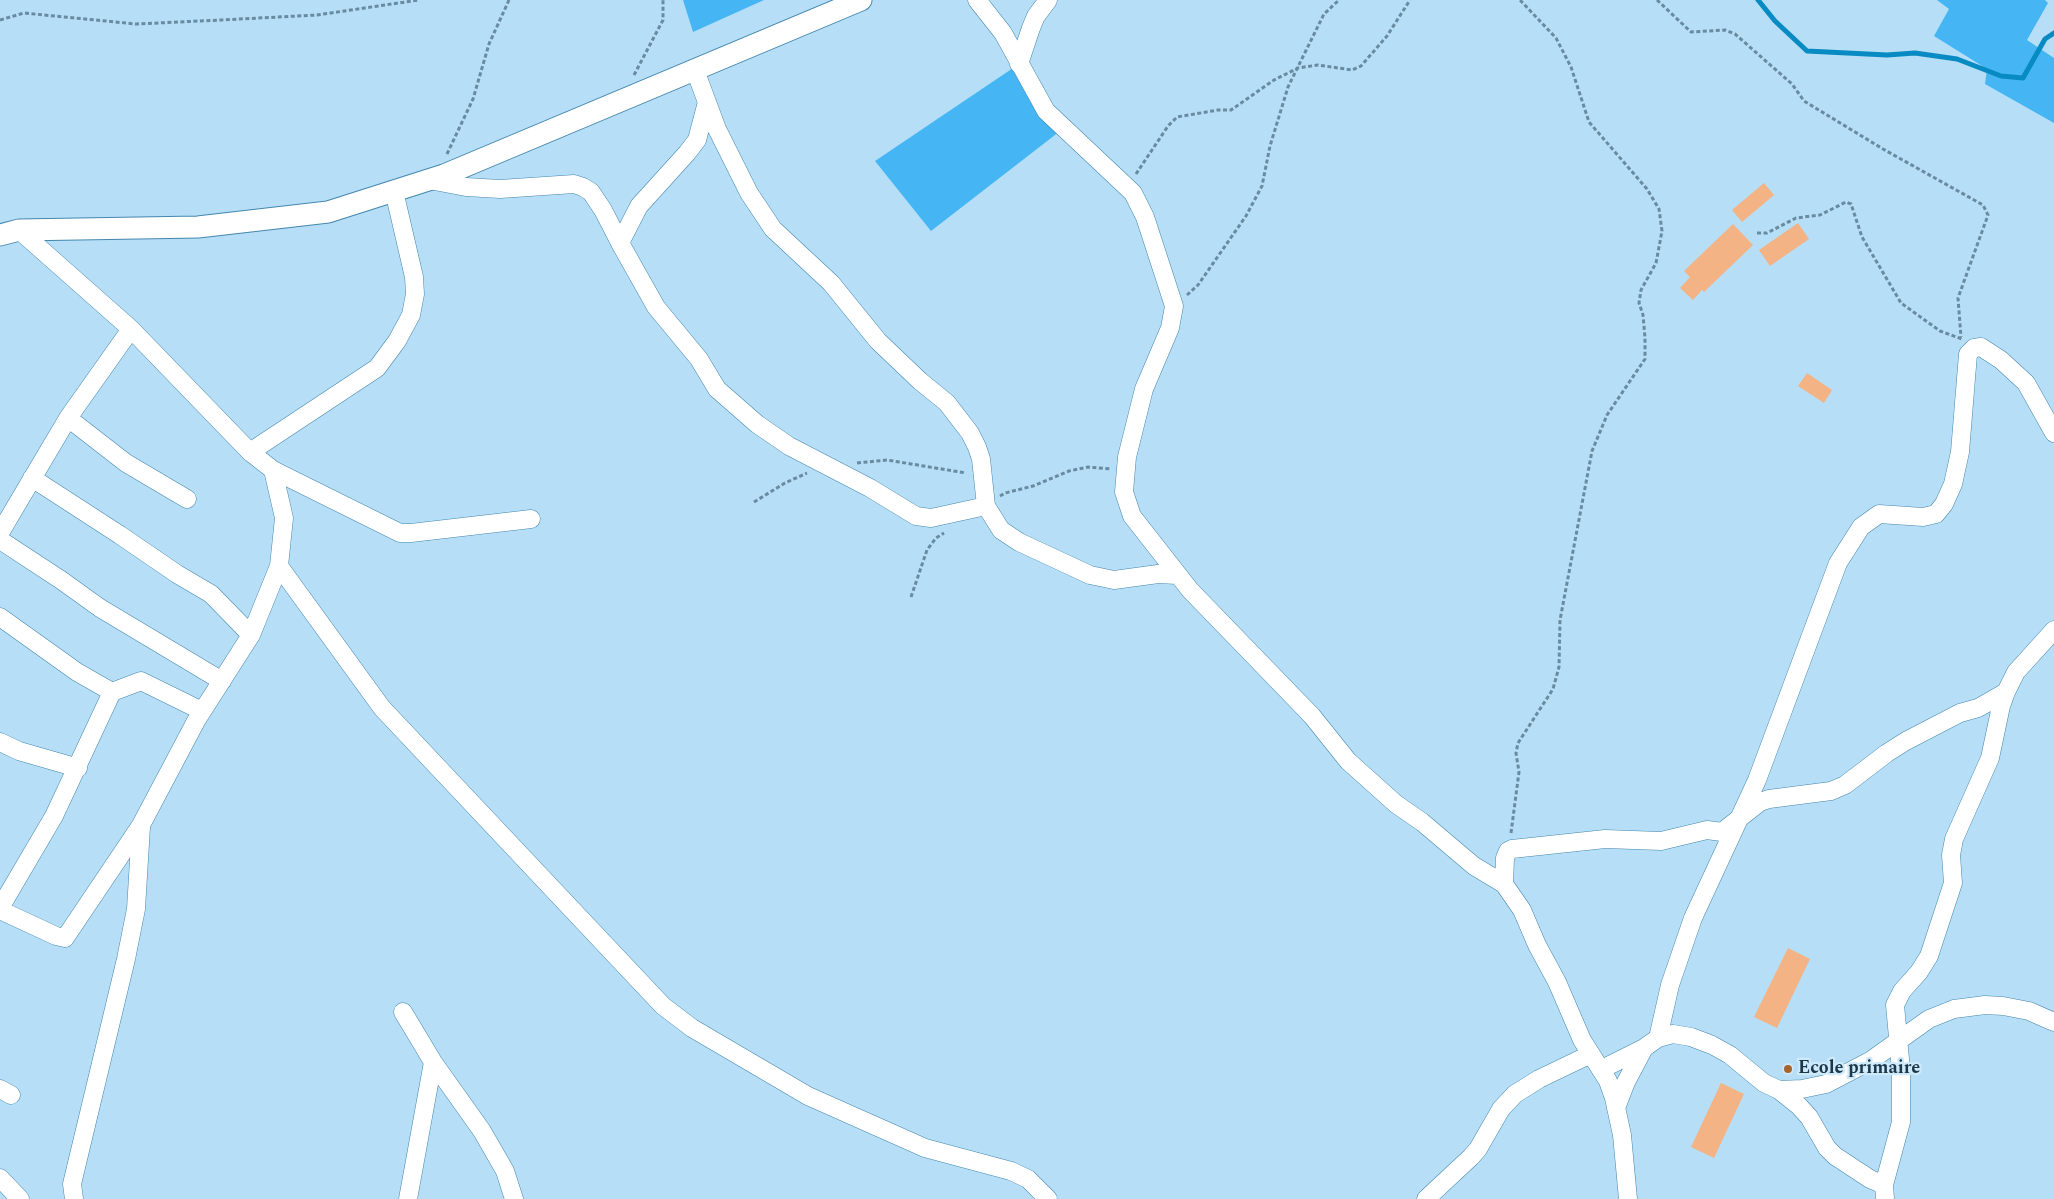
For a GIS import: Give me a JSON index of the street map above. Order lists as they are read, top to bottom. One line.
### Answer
{"places":["Ecole primaire"]}
